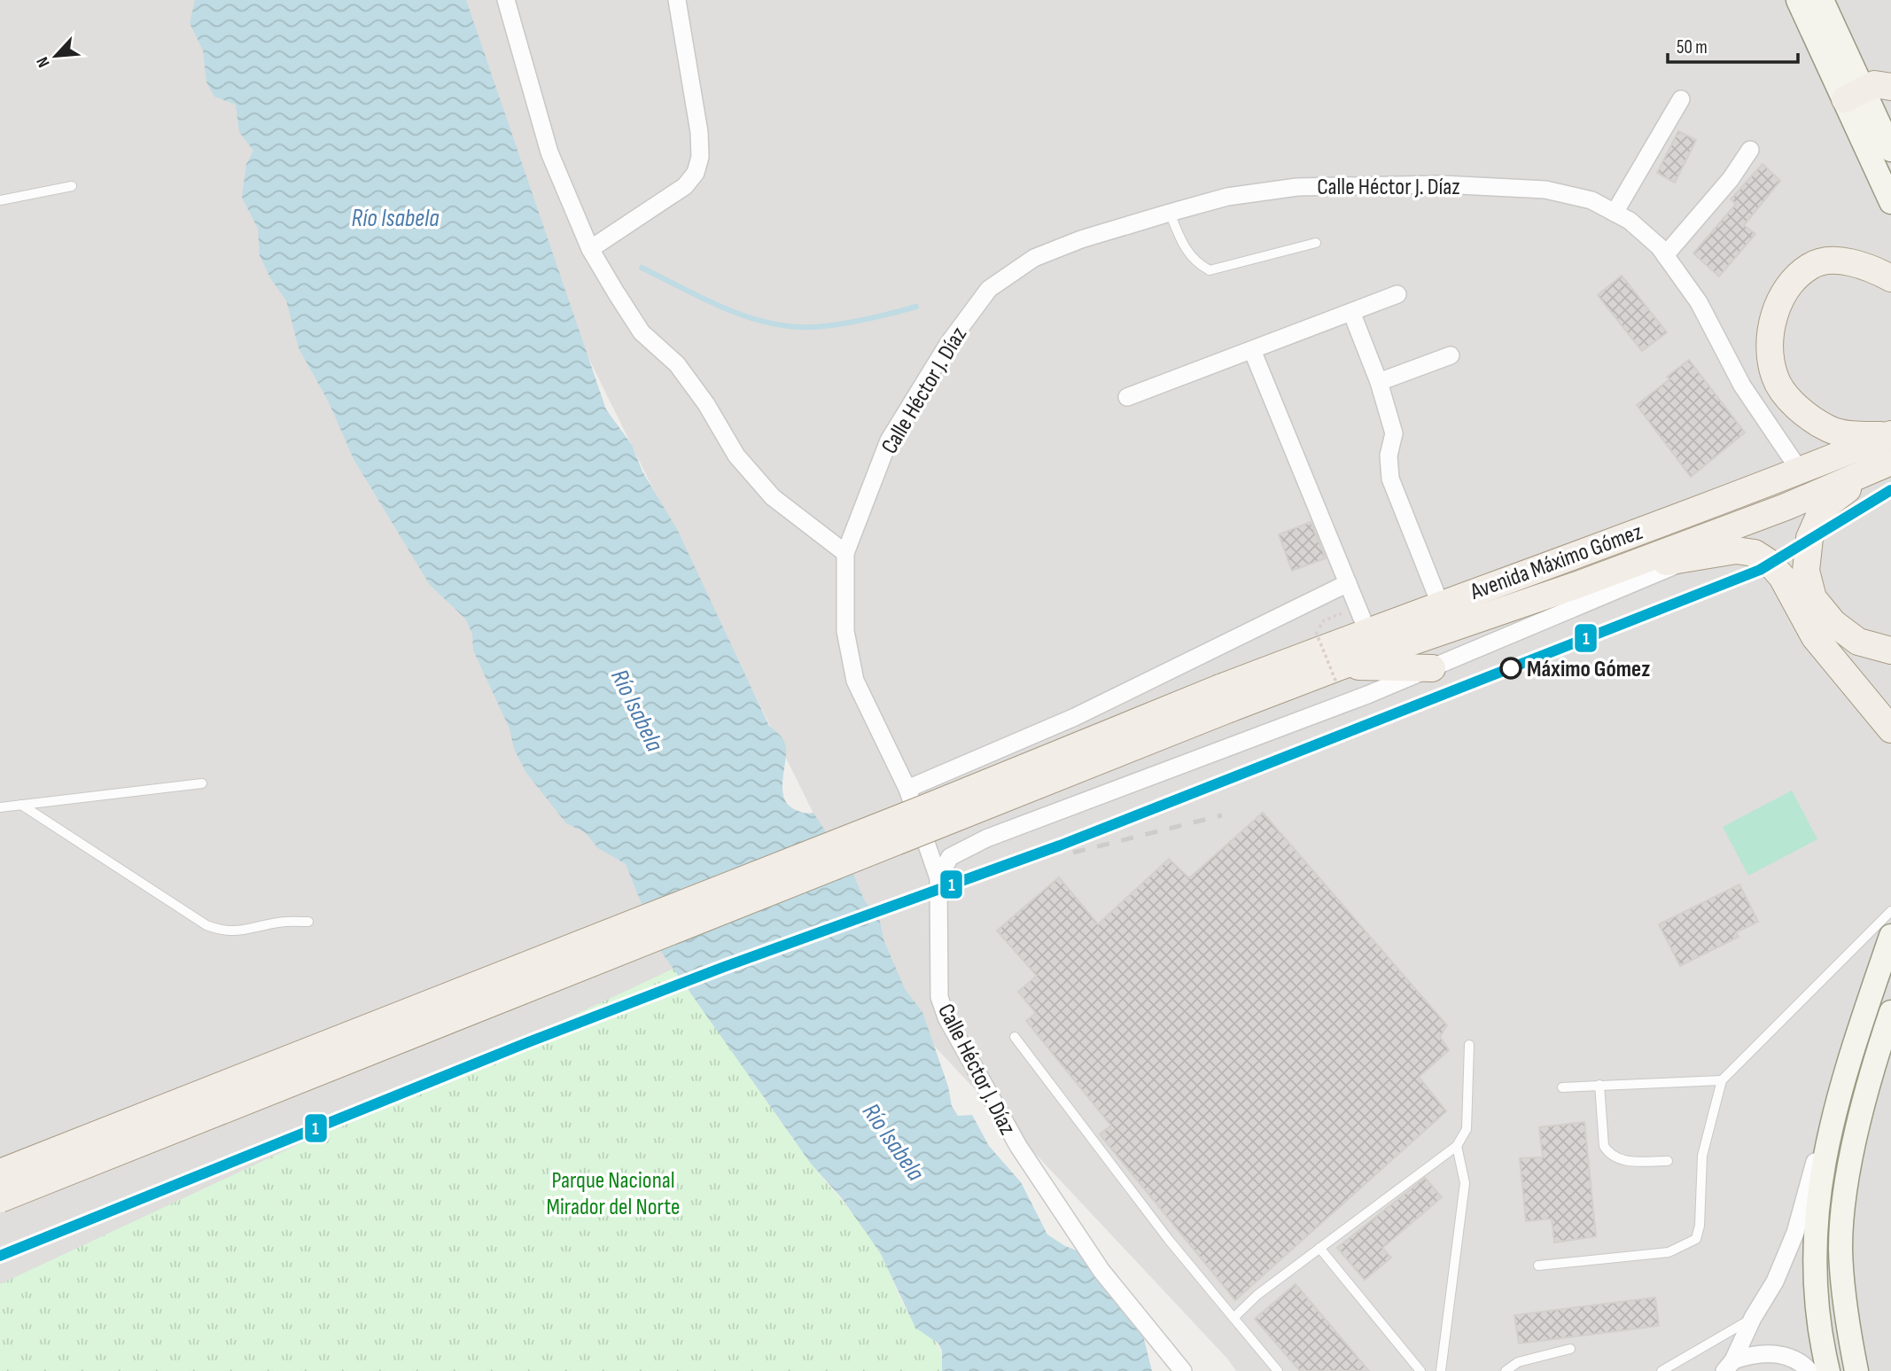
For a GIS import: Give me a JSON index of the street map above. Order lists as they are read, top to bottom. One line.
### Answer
{"streets":{"main road":["Avenida Máximo Gómez"],"street":["Calle Héctor J. Díaz"]},"crossings":[["Calle Héctor J. Díaz","Avenida Máximo Gómez"]],"water":["Río Isabela"],"parks":["Parque Nacional Mirador del Norte"],"places":["Máximo Gómez"],"lines":["transit line 1"],"scale_bar":"50 m","north":"bottom left"}
